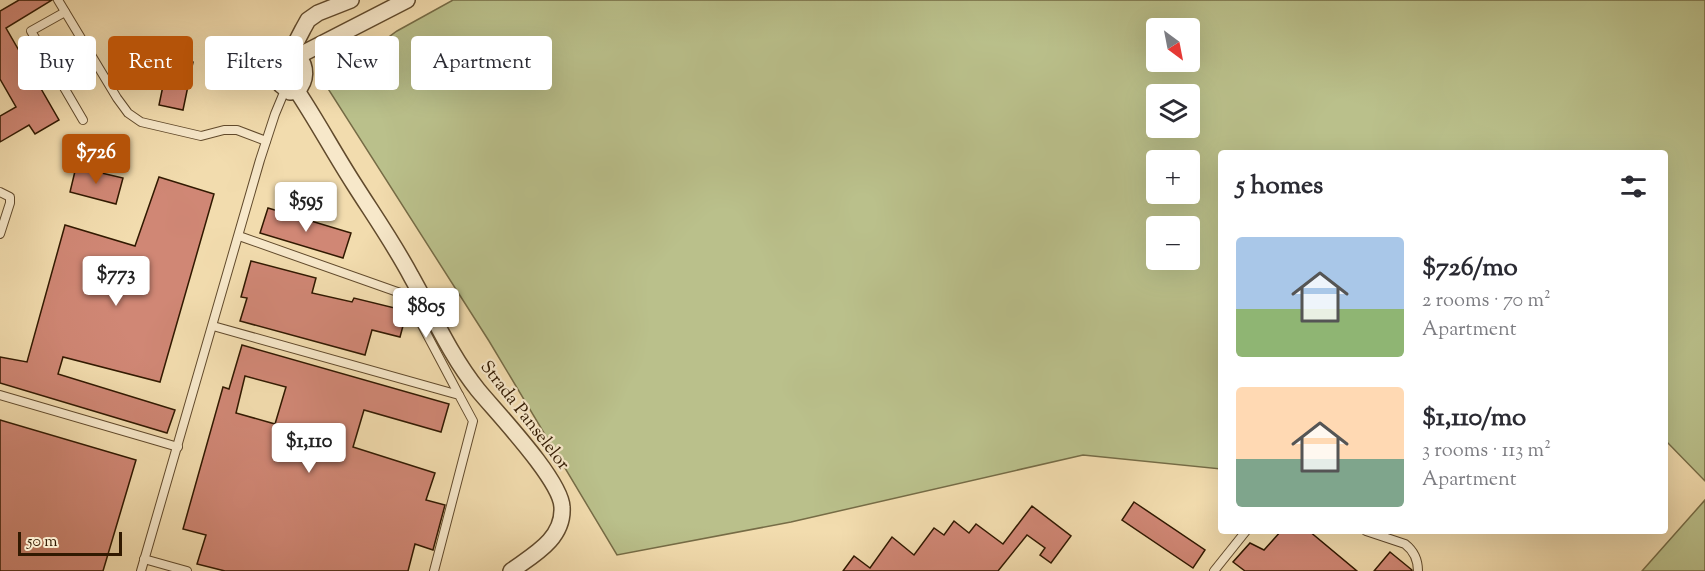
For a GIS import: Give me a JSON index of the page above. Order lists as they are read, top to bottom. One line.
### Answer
{"streets":{"street":["Strada Panselelor"]},"scale_bar":"50 m","north":"bottom right","page":{"map_buttons":["+","−"],"chip":["Buy","Rent","Filters","New","Apartment"],"price":["$726","$595","$773","$805","$1,110"],"heading":"5 homes","list":[{"name":"$726/mo","note":"2 rooms · 70 m² · Apartment"},{"name":"$1,110/mo","note":"3 rooms · 113 m² · Apartment"}],"scale":"50 m"}}
